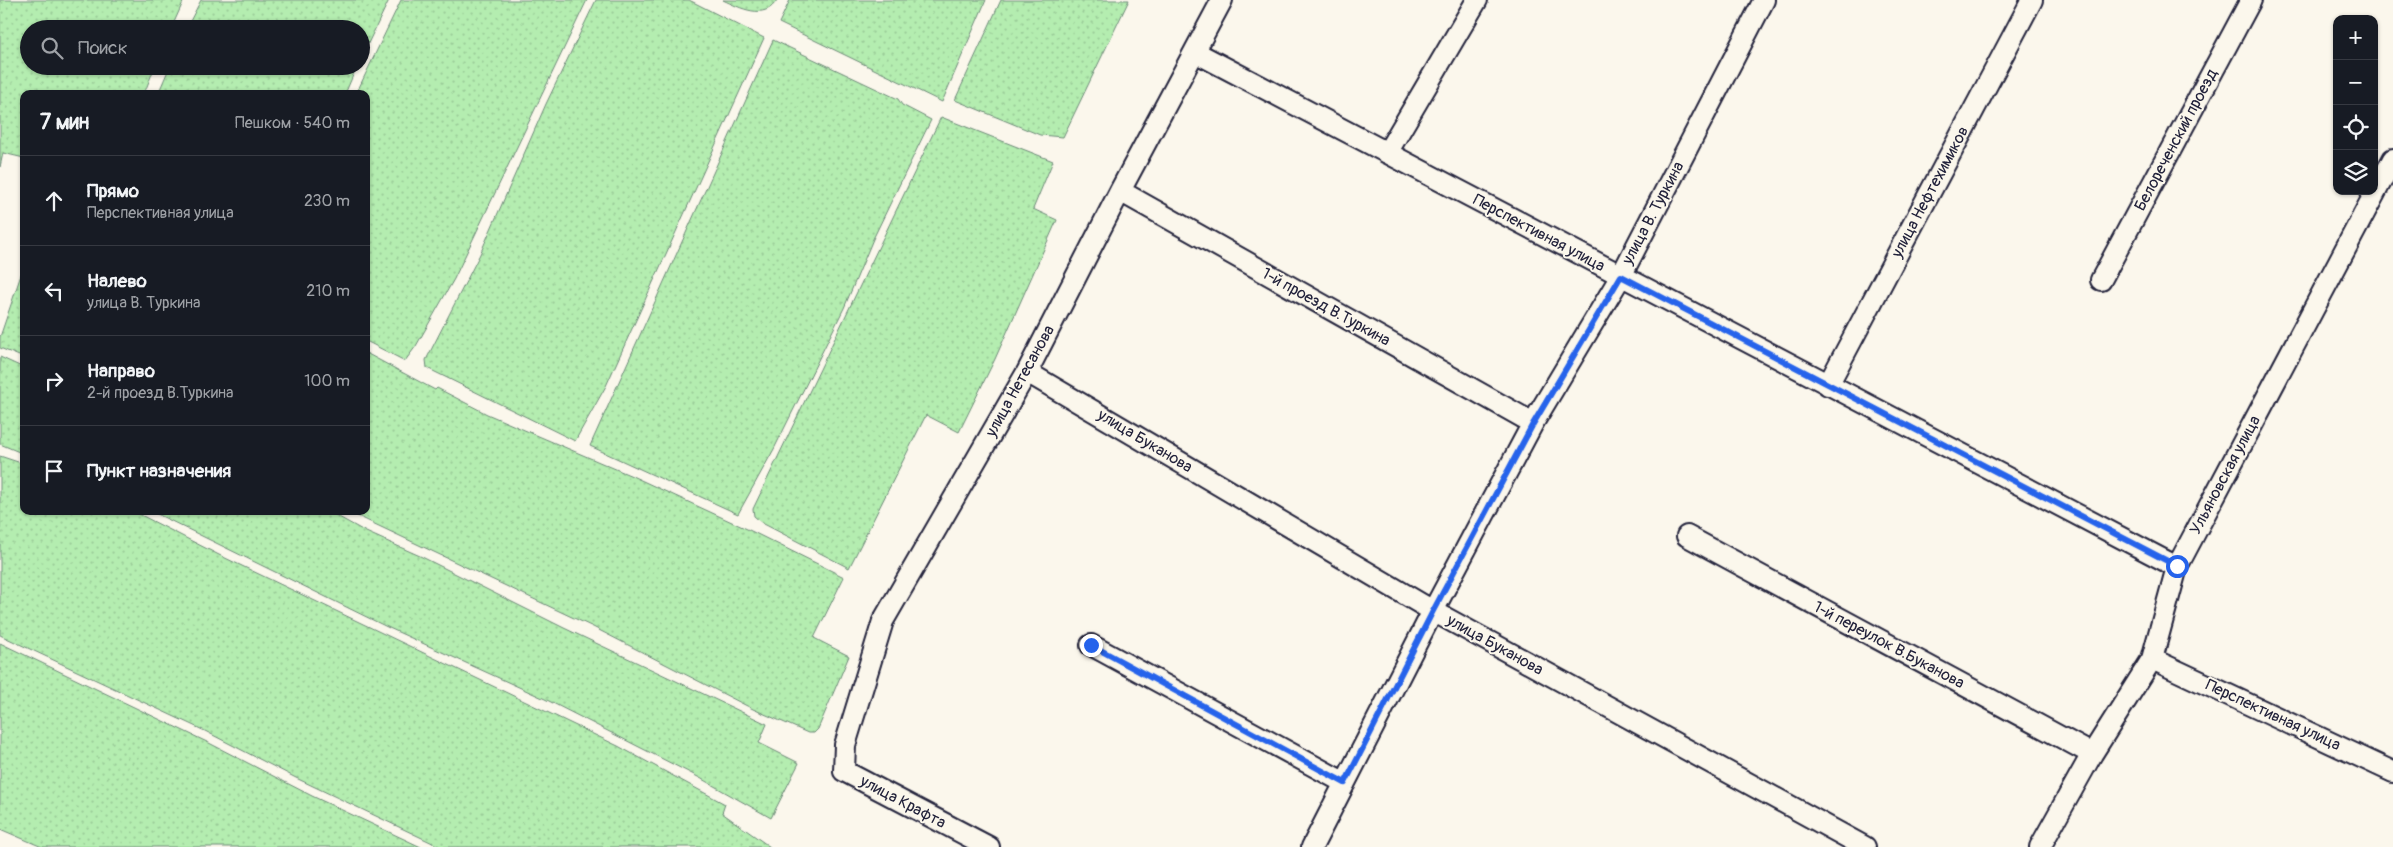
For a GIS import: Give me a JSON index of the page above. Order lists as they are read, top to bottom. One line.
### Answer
{"streets":{"street":["Белореченский проезд","улица Нефтехимиков","улица В. Туркина","Перспективная улица","1-й проезд В.Туркина","улица Нетесанова","улица Буканова","Ульяновская улица","1-й переулок В.Буканова","улица Крафта"]},"crossings":[["улица Нефтехимиков","Перспективная улица"],["улица В. Туркина","Перспективная улица"],["улица В. Туркина","1-й проезд В.Туркина"],["улица В. Туркина","улица Буканова"],["Перспективная улица","улица Нетесанова"],["Перспективная улица","Ульяновская улица"],["1-й проезд В.Туркина","улица Нетесанова"],["улица Нетесанова","улица Буканова"],["улица Нетесанова","улица Крафта"],["Ульяновская улица","1-й переулок В.Буканова"]],"page":{"map_buttons":["+","−"],"search":"Поиск","heading":["7 мин","Пешком · 540 m"],"list":[["Прямо","Перспективная улица","230 m"],["Налево","улица В. Туркина","210 m"],["Направо","2-й проезд В.Туркина","100 m"],"Пункт назначения"]}}
